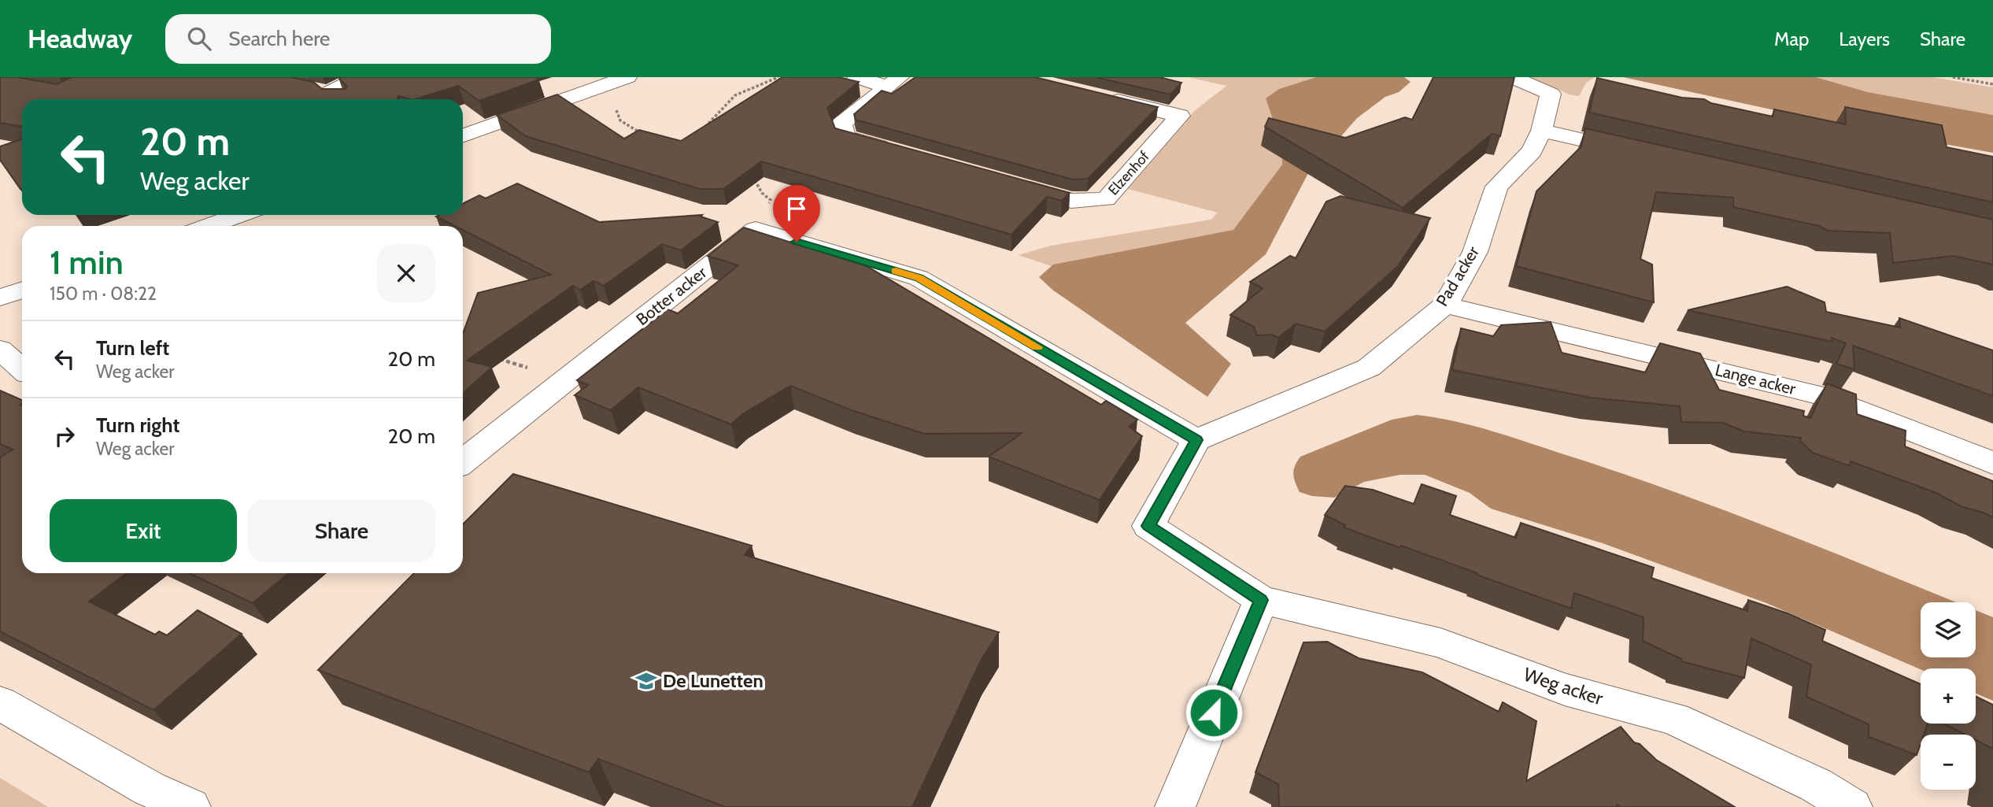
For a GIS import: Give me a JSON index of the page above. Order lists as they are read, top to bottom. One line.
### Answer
{"streets":{"street":["Elzenhof","Pad acker","Botter acker","Lange acker","Weg acker"]},"crossings":[["Pad acker","Lange acker"],["Pad acker","Weg acker"]],"places":{"school or university":["De Lunetten"]},"page":{"header":"Headway","search":"Search here","nav":["Map","Layers","Share"],"turn":["20 m","Weg acker"],"heading":["1 min","150 m · 08:22"],"list":[{"name":"Turn left","note":"Weg acker","value":"20 m"},{"name":"Turn right","note":"Weg acker","value":"20 m"}],"buttons":["Exit","Share"],"map_buttons":["+","−"]}}
